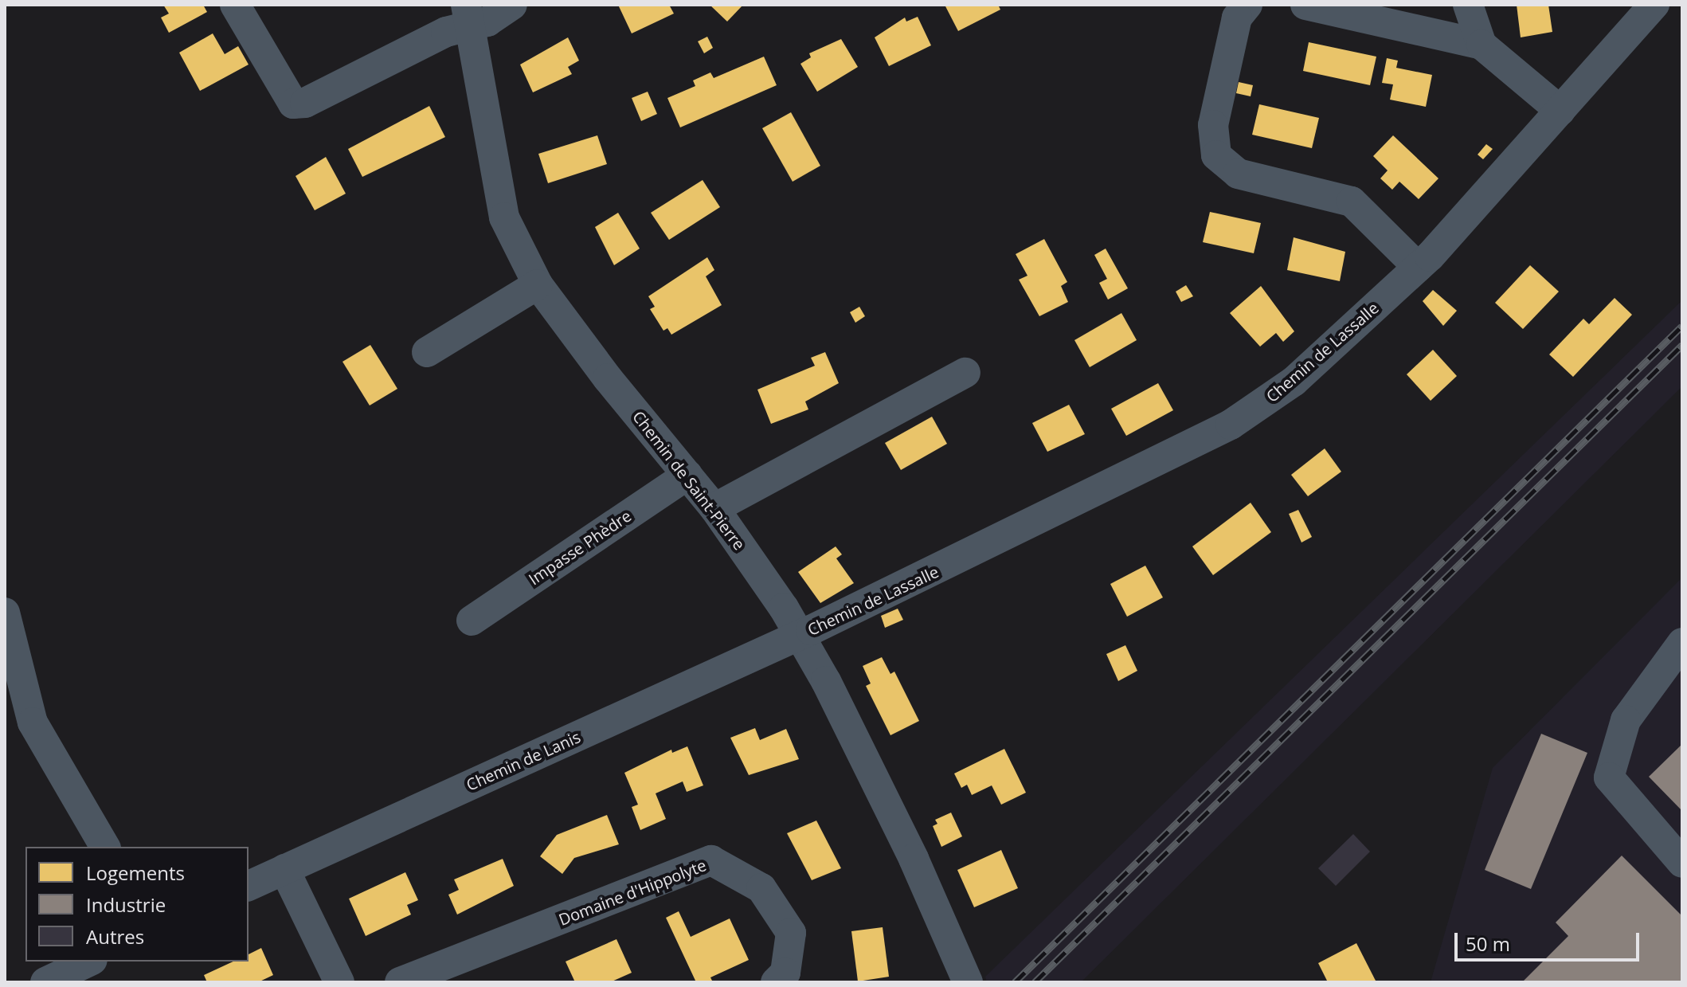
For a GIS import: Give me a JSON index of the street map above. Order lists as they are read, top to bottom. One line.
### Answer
{"streets":{"street":["Chemin de Lassalle","Chemin de Saint-Pierre","Impasse Phèdre","Chemin de Lanis","Domaine d'Hippolyte"]},"crossings":[["Chemin de Lassalle","Chemin de Saint-Pierre"],["Chemin de Lassalle","Chemin de Lanis"],["Chemin de Saint-Pierre","Impasse Phèdre"],["Chemin de Saint-Pierre","Chemin de Lanis"]],"legend":["Logements","Industrie","Autres"],"scale_bar":"50 m"}
